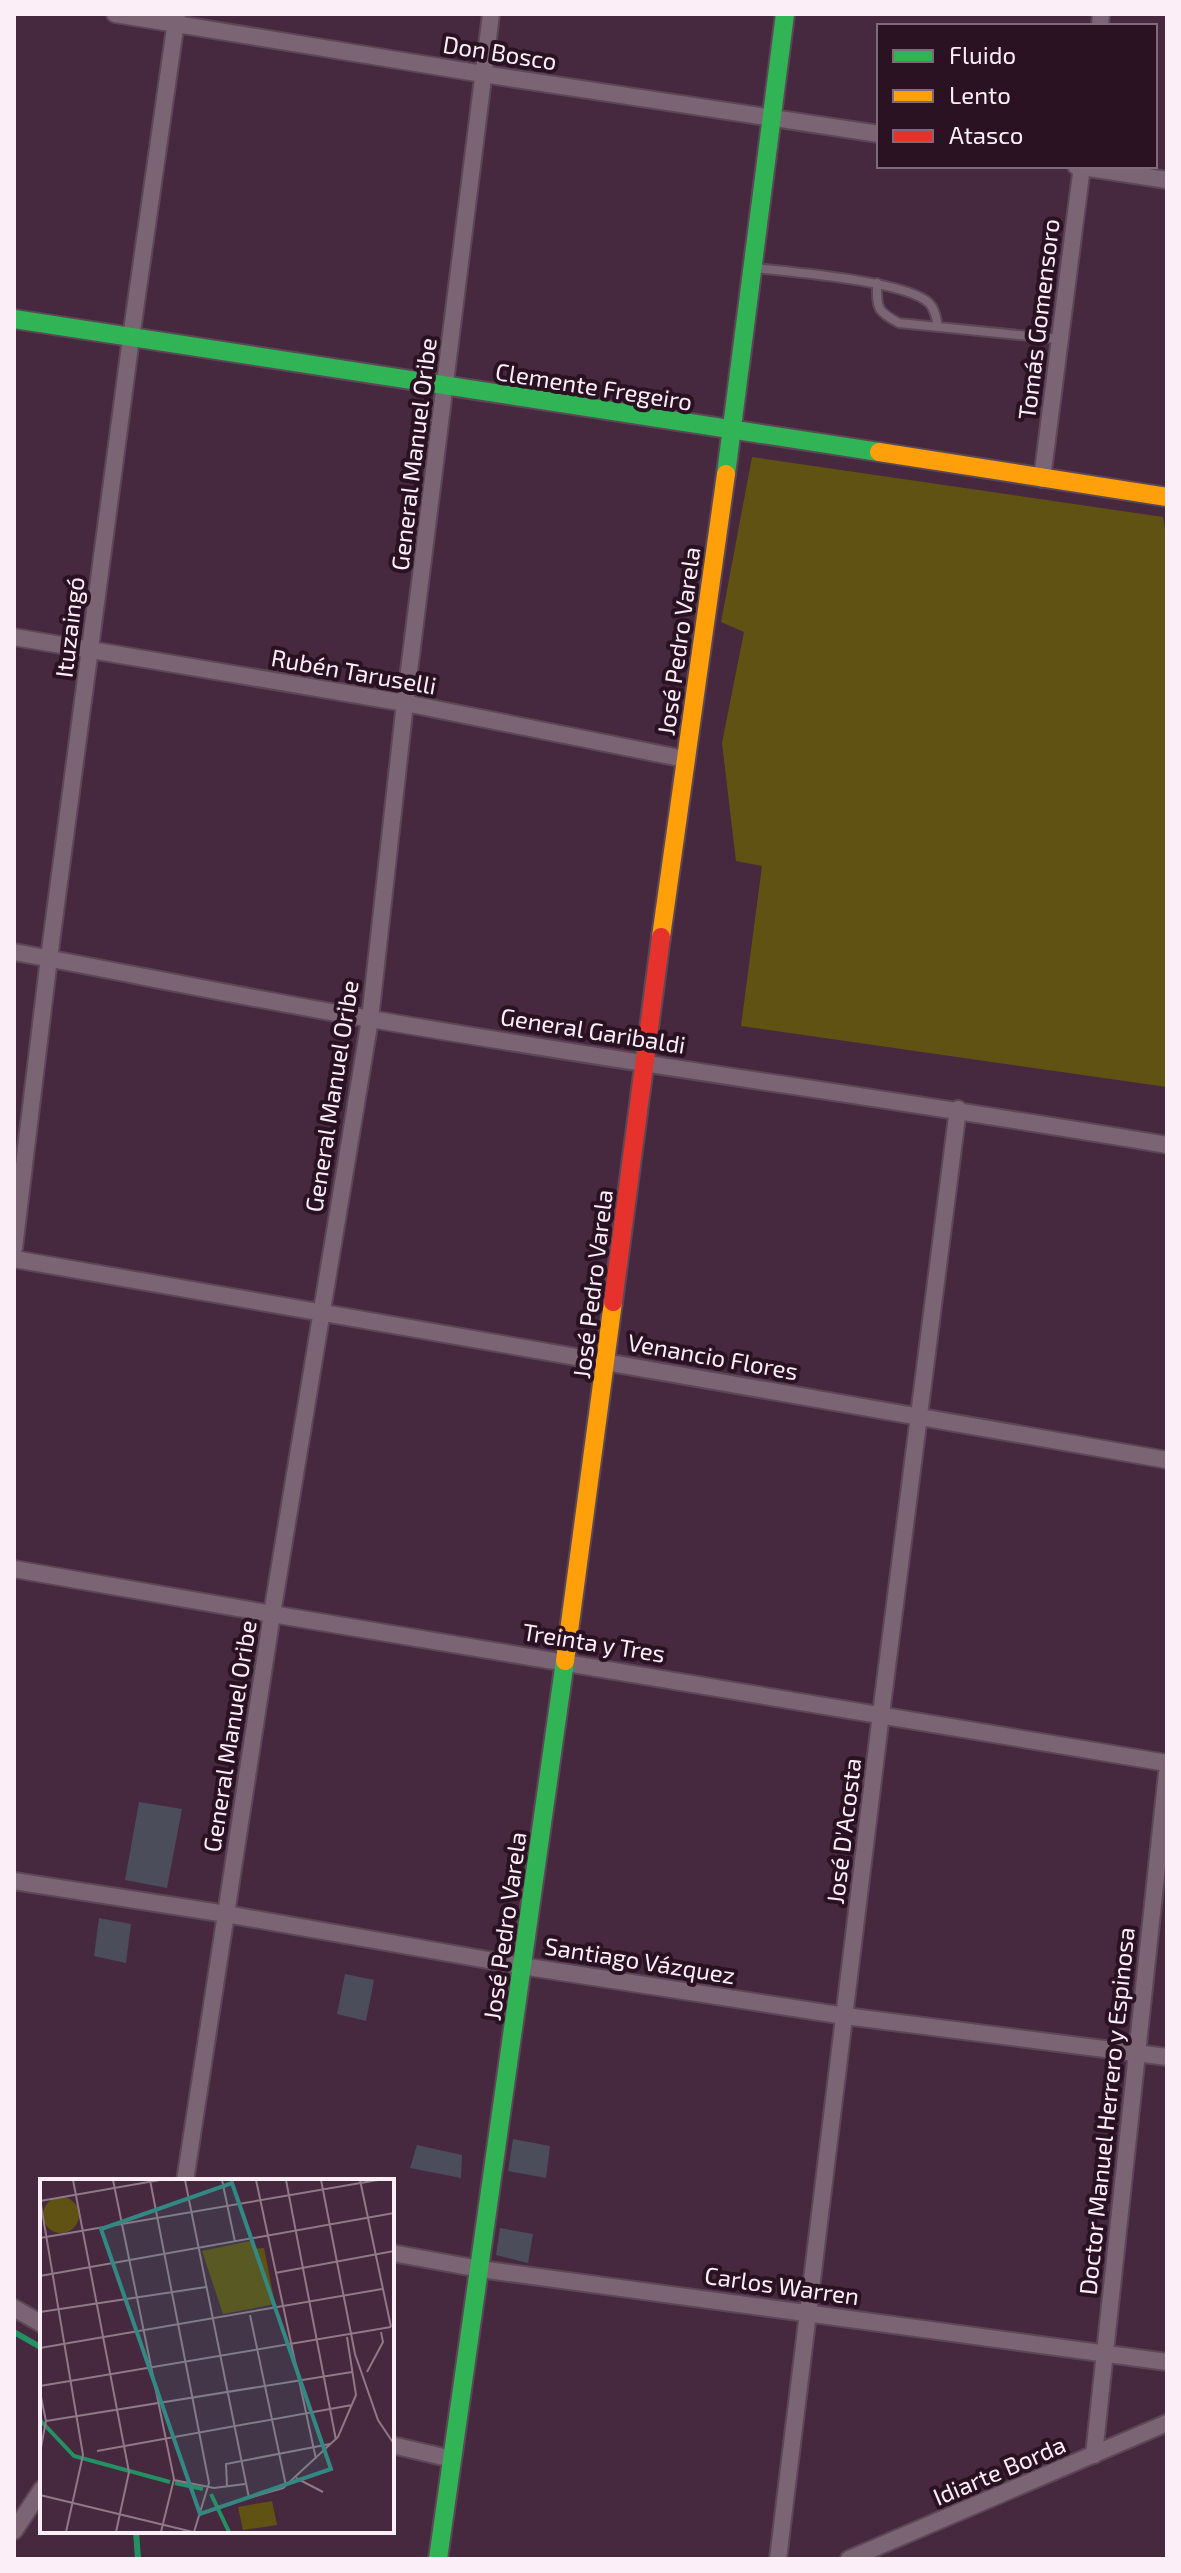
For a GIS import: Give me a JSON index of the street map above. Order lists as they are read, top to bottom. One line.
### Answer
{"streets":{"street":["Don Bosco","Tomás Gomensoro","Clemente Fregeiro","General Manuel Oribe","Ituzaingó","José Pedro Varela","Rubén Taruselli","General Garibaldi","Venancio Flores","Treinta y Tres","José D'Acosta","Santiago Vázquez","Doctor Manuel Herrero y Espinosa","Carlos Warren","Idiarte Borda"]},"crossings":[["Don Bosco","General Manuel Oribe"],["Don Bosco","Ituzaingó"],["Don Bosco","José Pedro Varela"],["Tomás Gomensoro","Clemente Fregeiro"],["Clemente Fregeiro","General Manuel Oribe"],["Clemente Fregeiro","Ituzaingó"],["Clemente Fregeiro","José Pedro Varela"],["General Manuel Oribe","Rubén Taruselli"],["General Manuel Oribe","General Garibaldi"],["General Manuel Oribe","Venancio Flores"],["General Manuel Oribe","Treinta y Tres"],["General Manuel Oribe","Santiago Vázquez"],["Ituzaingó","Rubén Taruselli"],["Ituzaingó","General Garibaldi"],["José Pedro Varela","Rubén Taruselli"],["José Pedro Varela","General Garibaldi"],["José Pedro Varela","Venancio Flores"],["José Pedro Varela","Treinta y Tres"],["José Pedro Varela","Santiago Vázquez"],["José Pedro Varela","Carlos Warren"],["General Garibaldi","José D'Acosta"],["Venancio Flores","José D'Acosta"],["Treinta y Tres","José D'Acosta"],["José D'Acosta","Santiago Vázquez"],["José D'Acosta","Carlos Warren"],["Santiago Vázquez","Doctor Manuel Herrero y Espinosa"],["Doctor Manuel Herrero y Espinosa","Carlos Warren"],["Doctor Manuel Herrero y Espinosa","Idiarte Borda"]],"legend":["Fluido","Lento","Atasco"]}
